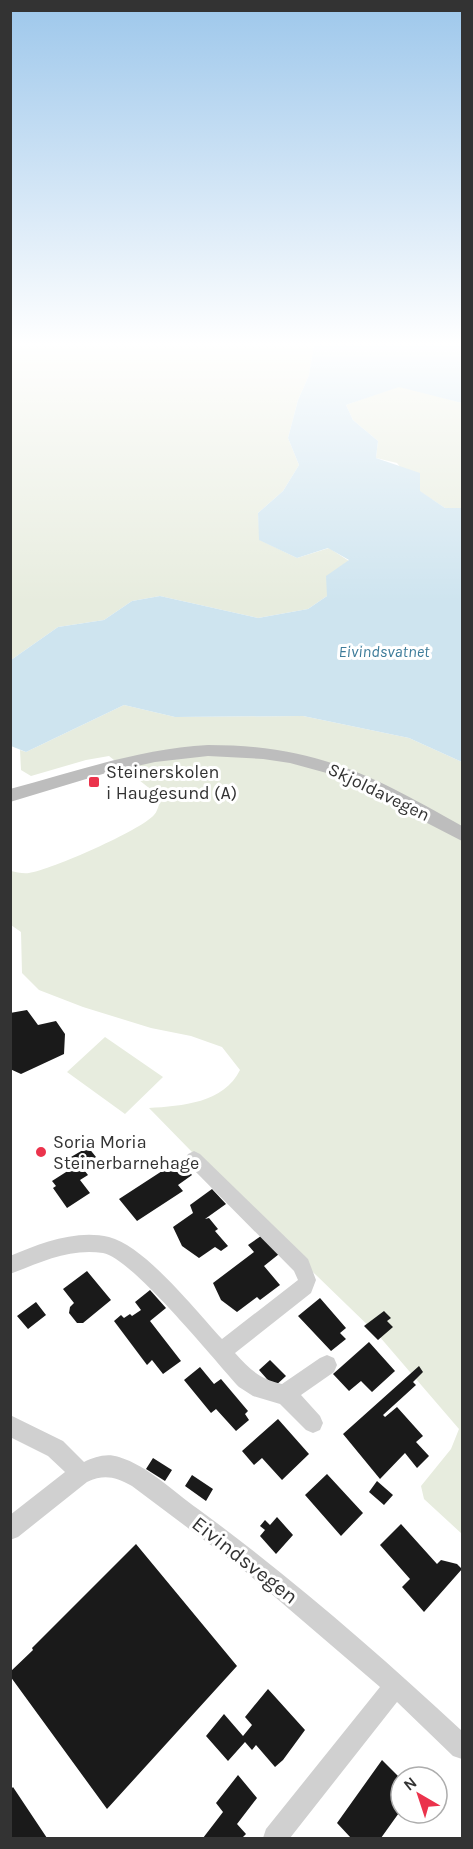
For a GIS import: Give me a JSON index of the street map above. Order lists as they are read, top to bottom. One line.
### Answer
{"streets":{"main road":["Skjoldavegen"],"street":["Eivindsvegen"]},"water":["Eivindsvatnet"],"places":{"transit":["Steinerskolen i Haugesund (A)"],"other":["Soria Moria Steinerbarnehage"]},"north":"top left"}
